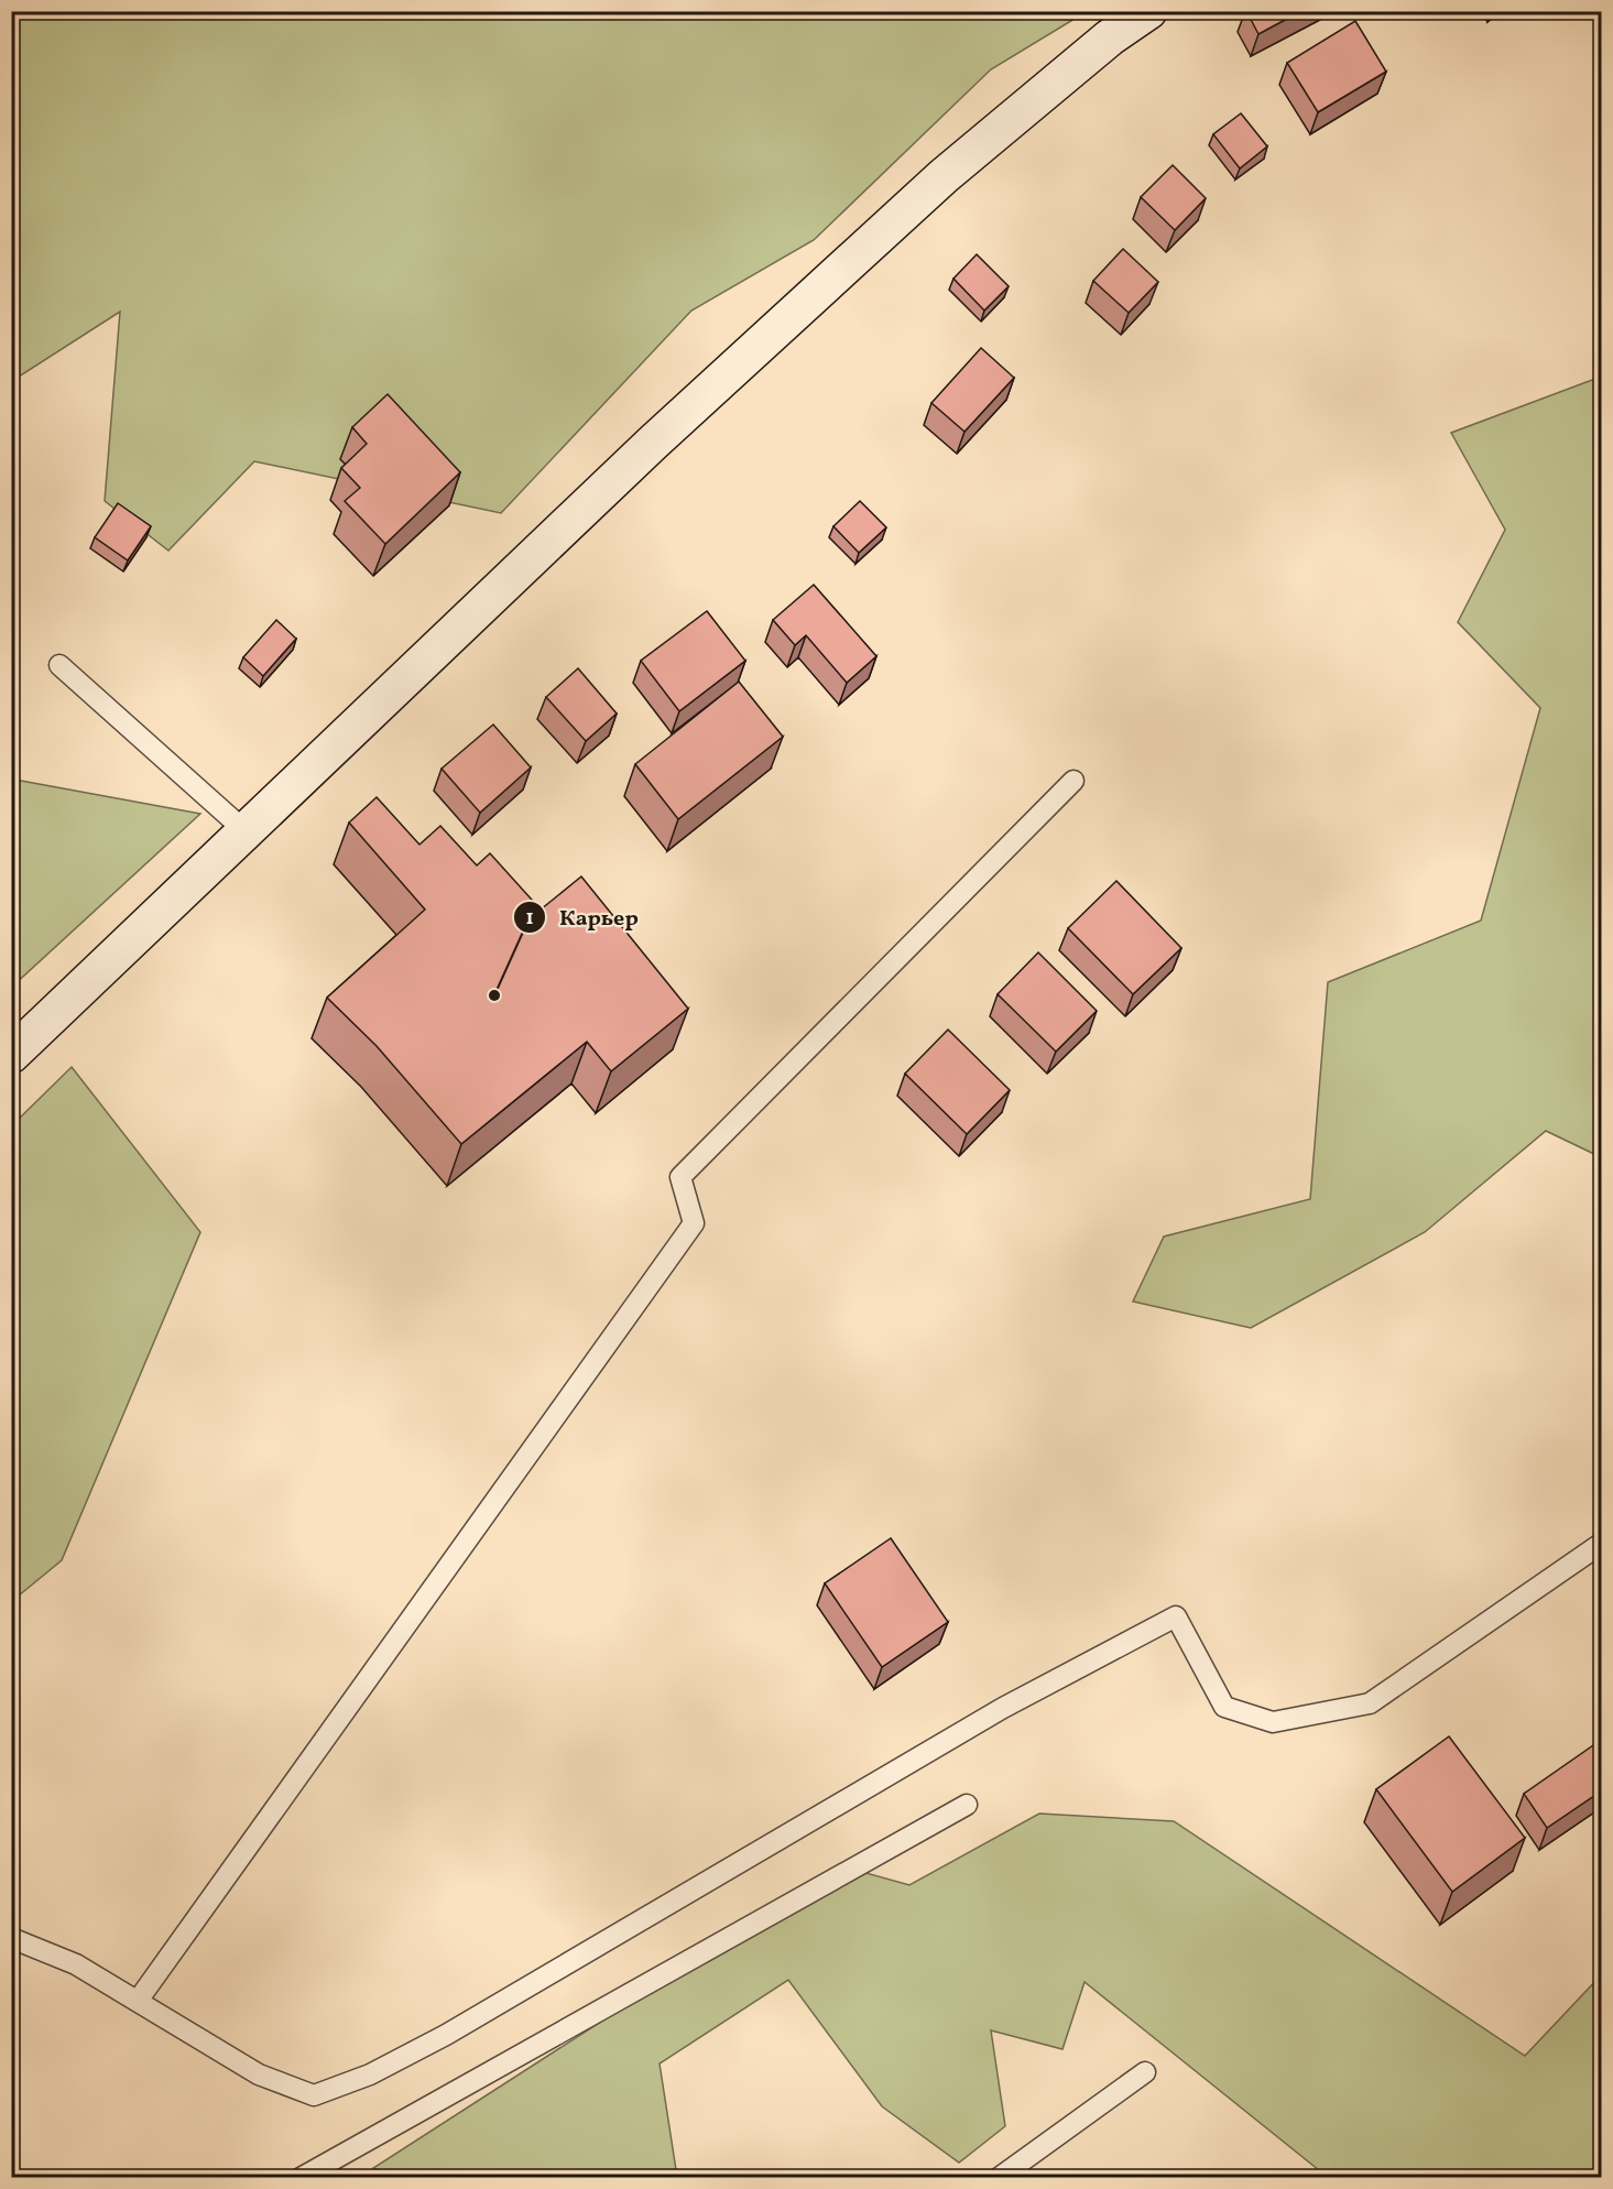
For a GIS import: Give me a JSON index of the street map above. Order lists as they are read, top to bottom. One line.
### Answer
{"places":["Карьер"]}
